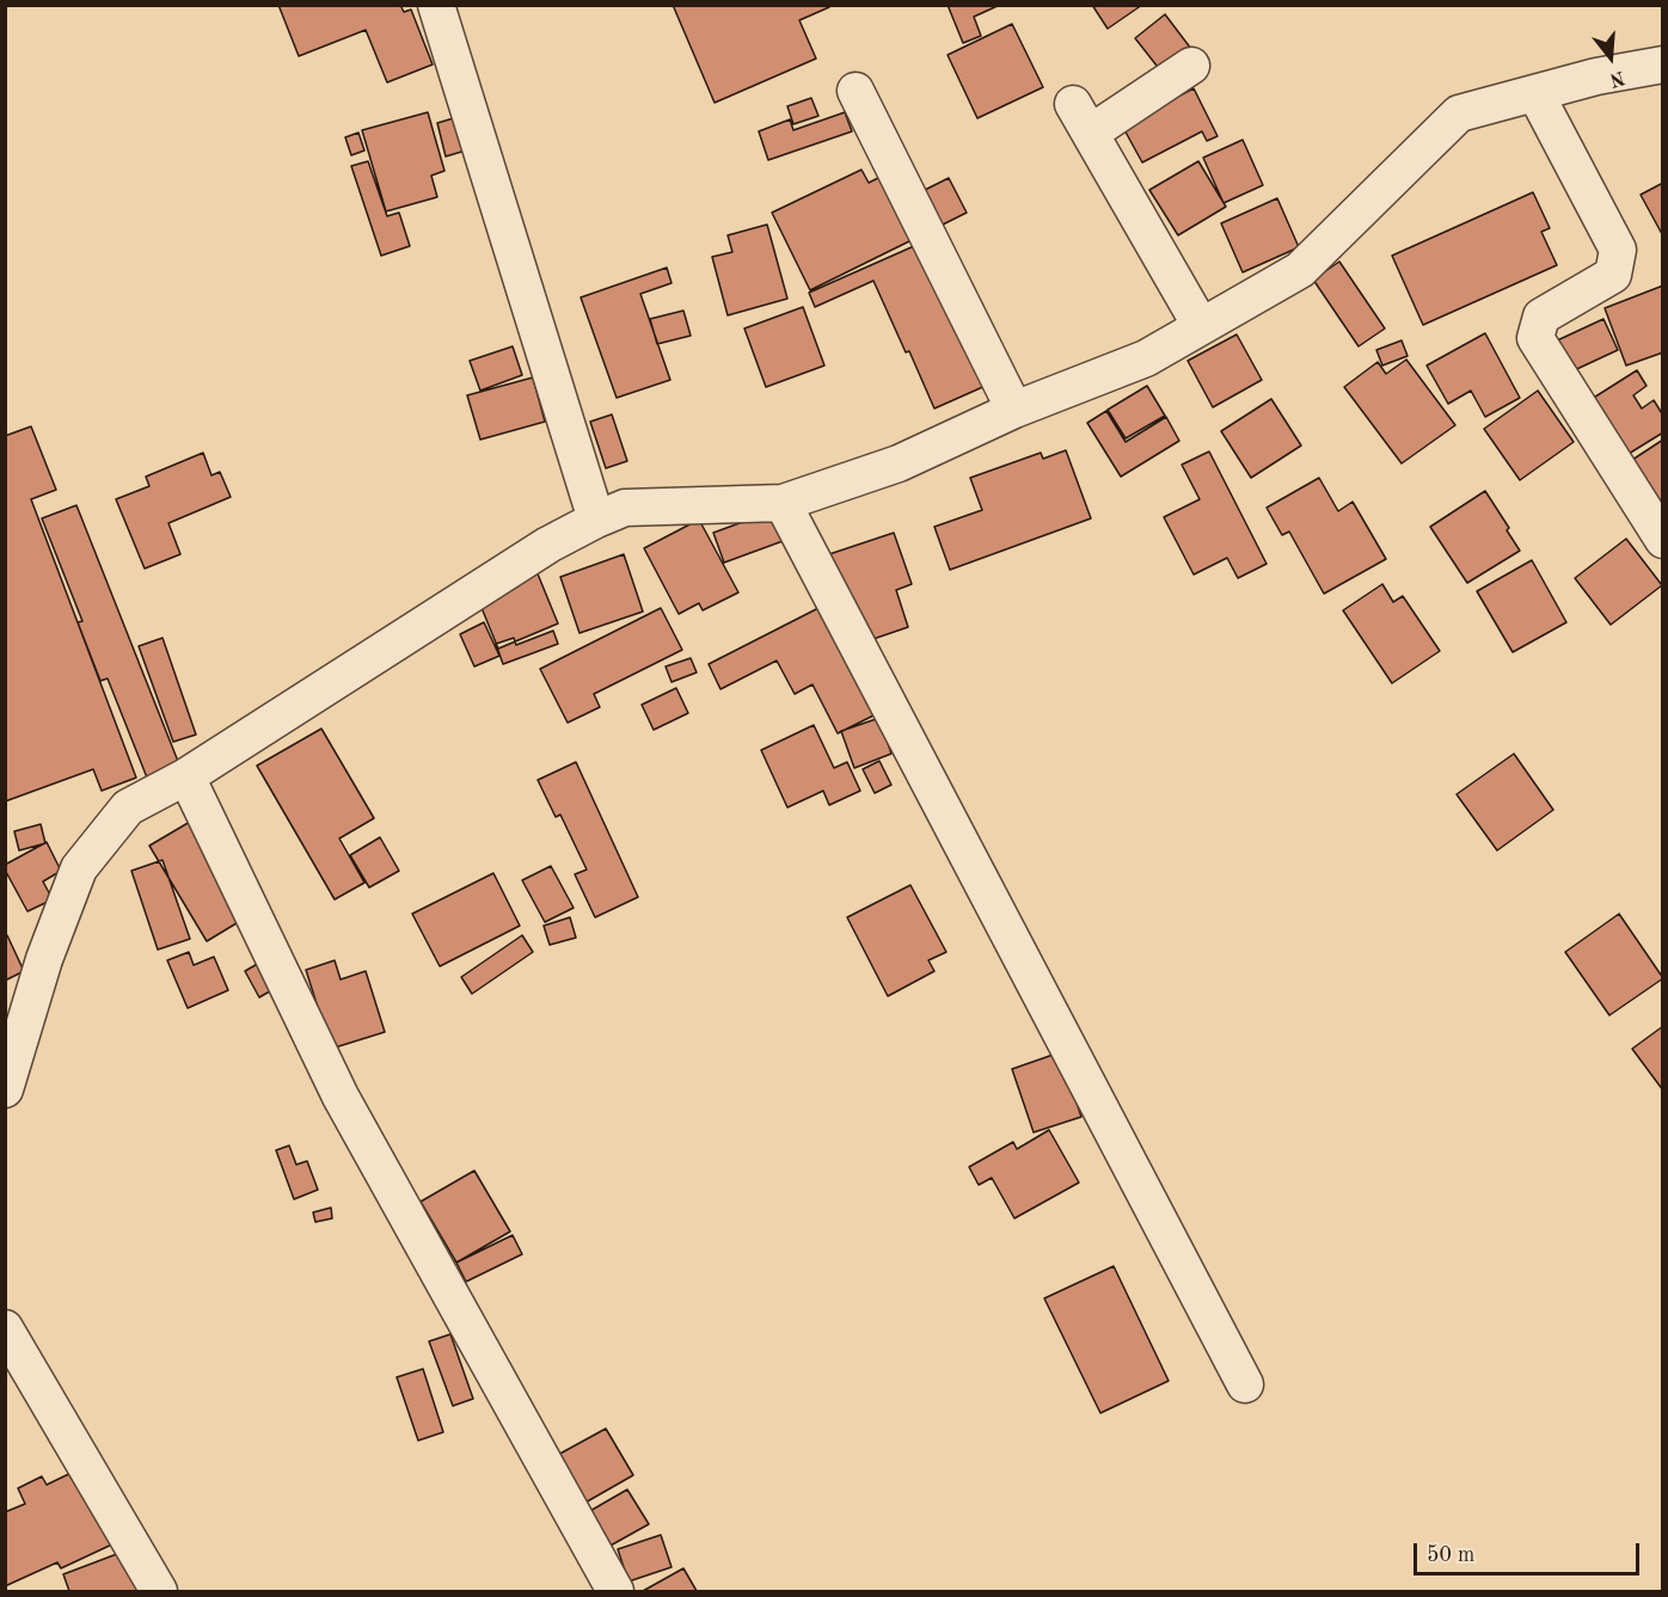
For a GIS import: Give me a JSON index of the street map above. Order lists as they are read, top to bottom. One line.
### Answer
{"scale_bar":"50 m","north":"bottom"}
